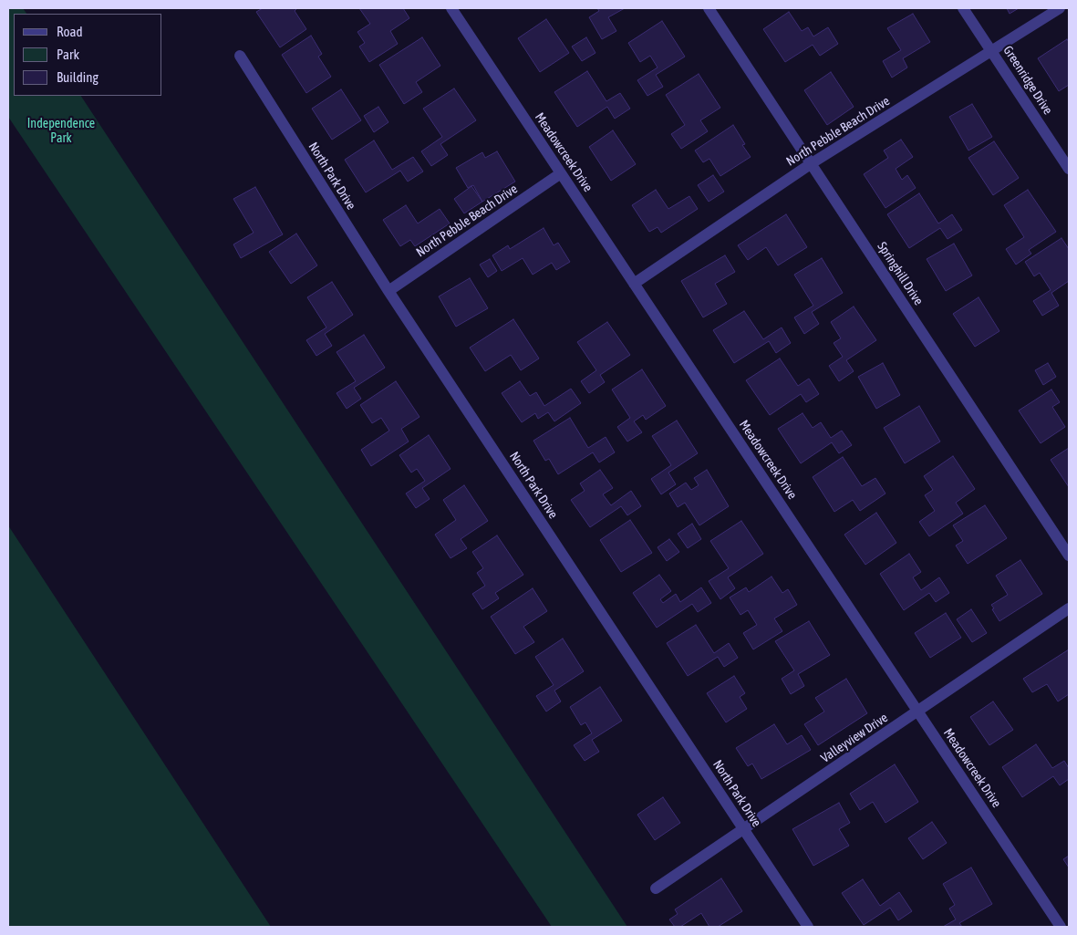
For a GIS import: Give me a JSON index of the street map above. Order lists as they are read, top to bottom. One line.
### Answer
{"streets":{"street":["Greenridge Drive","North Pebble Beach Drive","Meadowcreek Drive","North Park Drive","Springhill Drive","Valleyview Drive"]},"crossings":[["Greenridge Drive","North Pebble Beach Drive"],["North Pebble Beach Drive","Meadowcreek Drive"],["North Pebble Beach Drive","North Park Drive"],["North Pebble Beach Drive","Springhill Drive"],["Meadowcreek Drive","Valleyview Drive"],["North Park Drive","Valleyview Drive"]],"parks":["Independence Park"],"legend":["Road","Park","Building"]}
